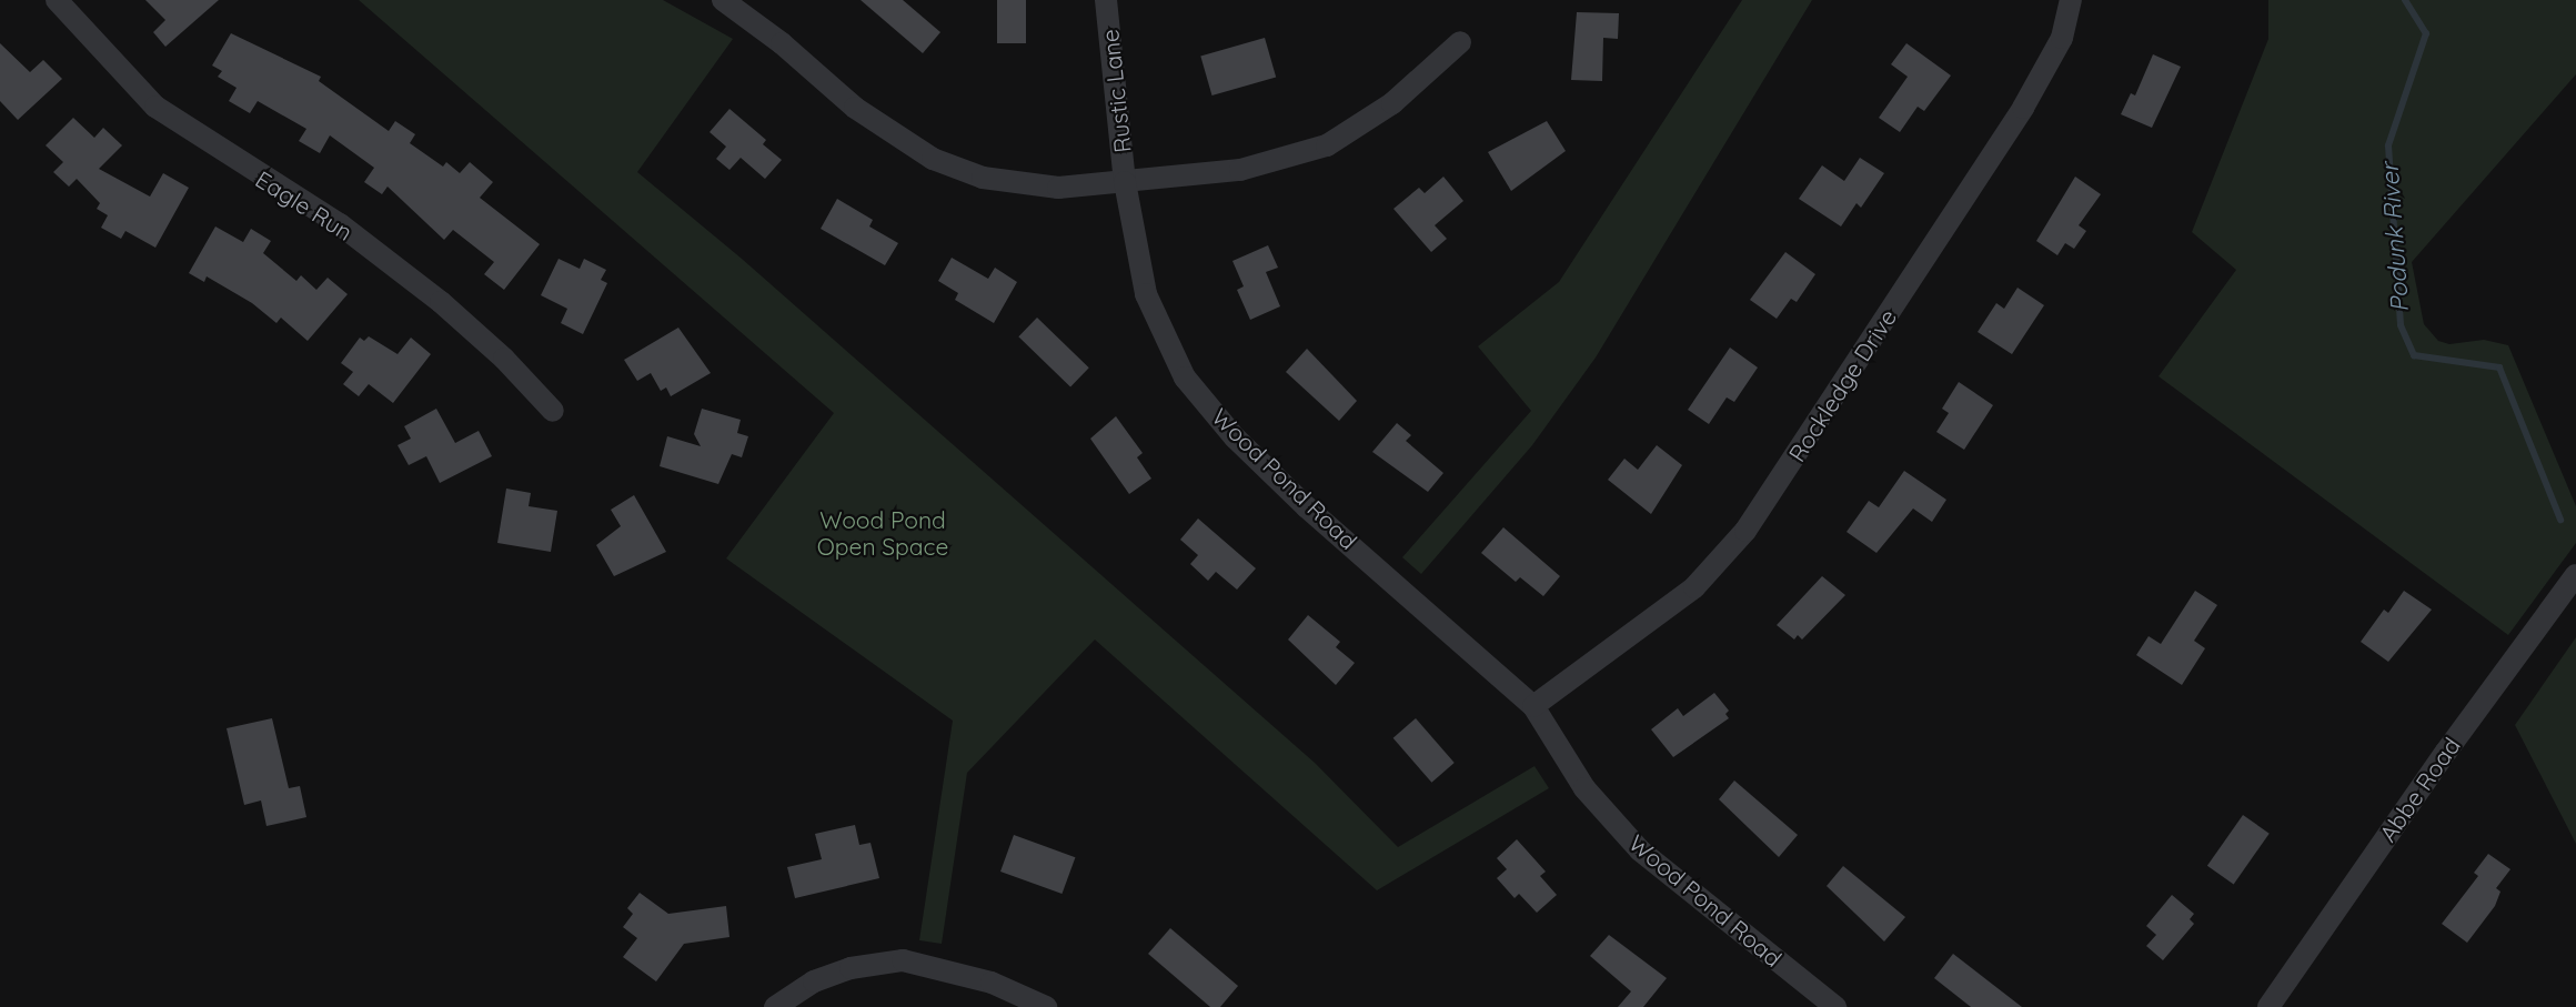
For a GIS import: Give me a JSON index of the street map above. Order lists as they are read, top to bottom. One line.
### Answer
{"streets":{"street":["Rustic Lane","Eagle Run","Rockledge Drive","Wood Pond Road","Abbe Road"]},"crossings":[["Rustic Lane","Wood Pond Road"],["Rockledge Drive","Wood Pond Road"]],"water":["Podunk River"],"parks":["Wood Pond Open Space"]}
